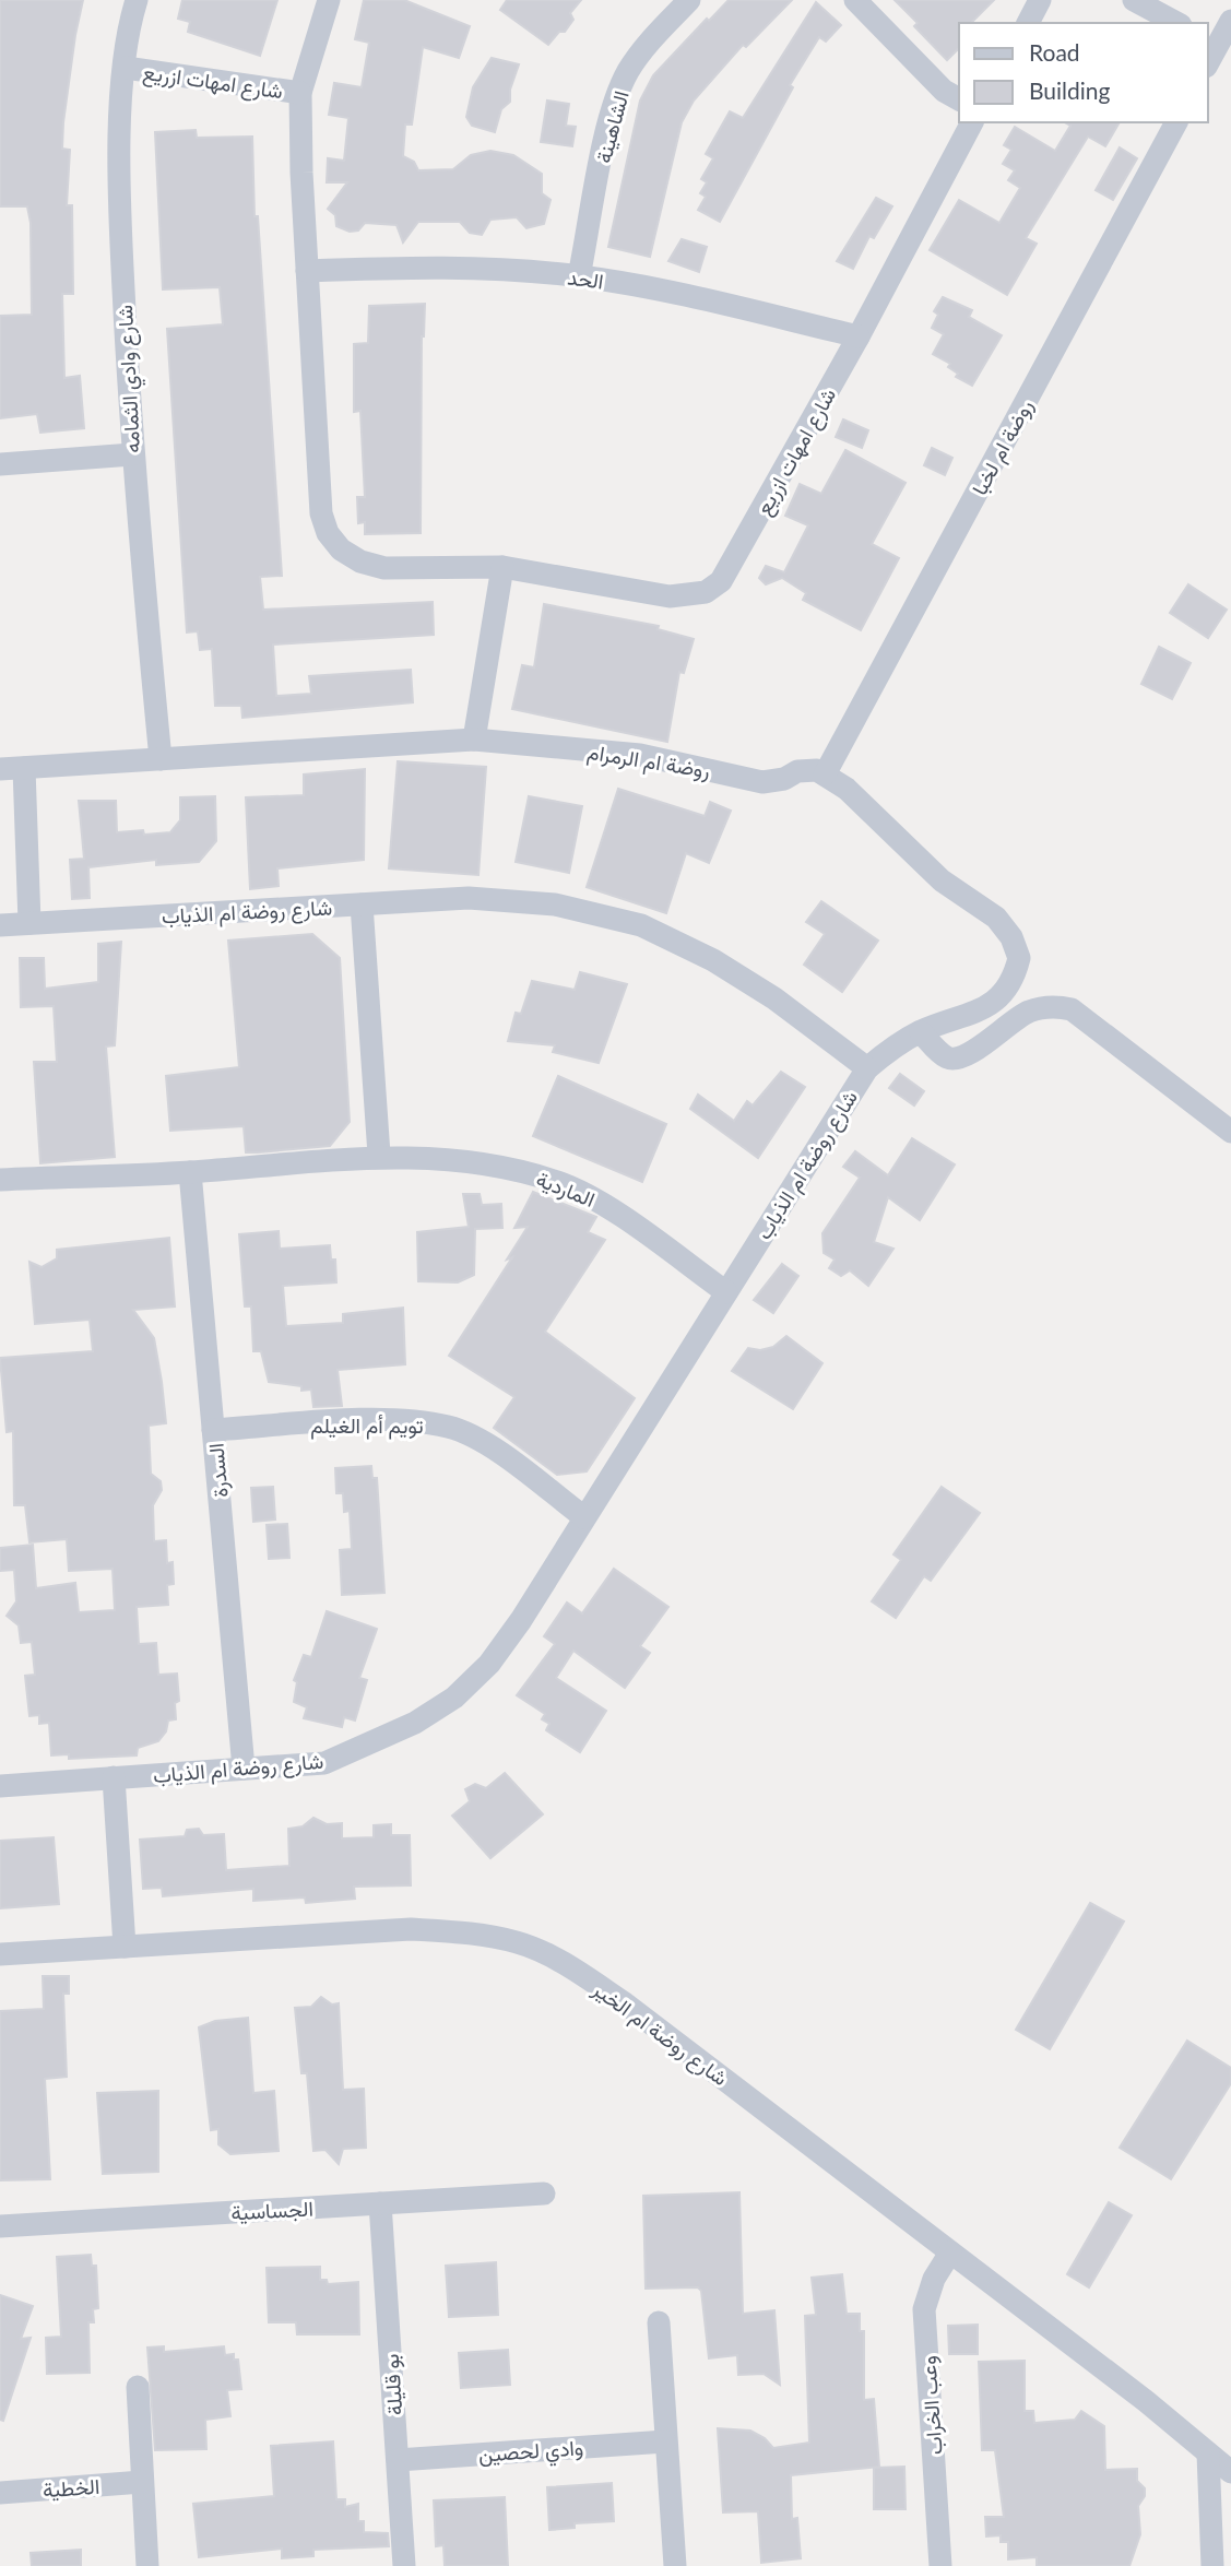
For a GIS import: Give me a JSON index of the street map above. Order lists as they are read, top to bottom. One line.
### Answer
{"streets":{"street":["شارع امهات ازريع","الشاهينة","الحد","شارع وادي الثمامه","روضة ام لخبا","روضة ام الرمرام","شارع روضة ام الذياب","الماردية","تويم أم الغيلم","السدرة","شارع روضة ام الخير","الجساسية","بو قليلة","وعب الخراب","وادي لحصين","الخطية"]},"crossings":[["شارع امهات ازريع","الحد"],["شارع امهات ازريع","شارع وادي الثمامه"],["الشاهينة","الحد"],["شارع وادي الثمامه","روضة ام الرمرام"],["روضة ام لخبا","روضة ام الرمرام"],["شارع روضة ام الذياب","الماردية"],["شارع روضة ام الذياب","تويم أم الغيلم"],["شارع روضة ام الذياب","السدرة"],["الماردية","السدرة"],["تويم أم الغيلم","السدرة"],["شارع روضة ام الخير","وعب الخراب"],["الجساسية","بو قليلة"],["بو قليلة","وادي لحصين"]],"legend":["Road","Building"]}
